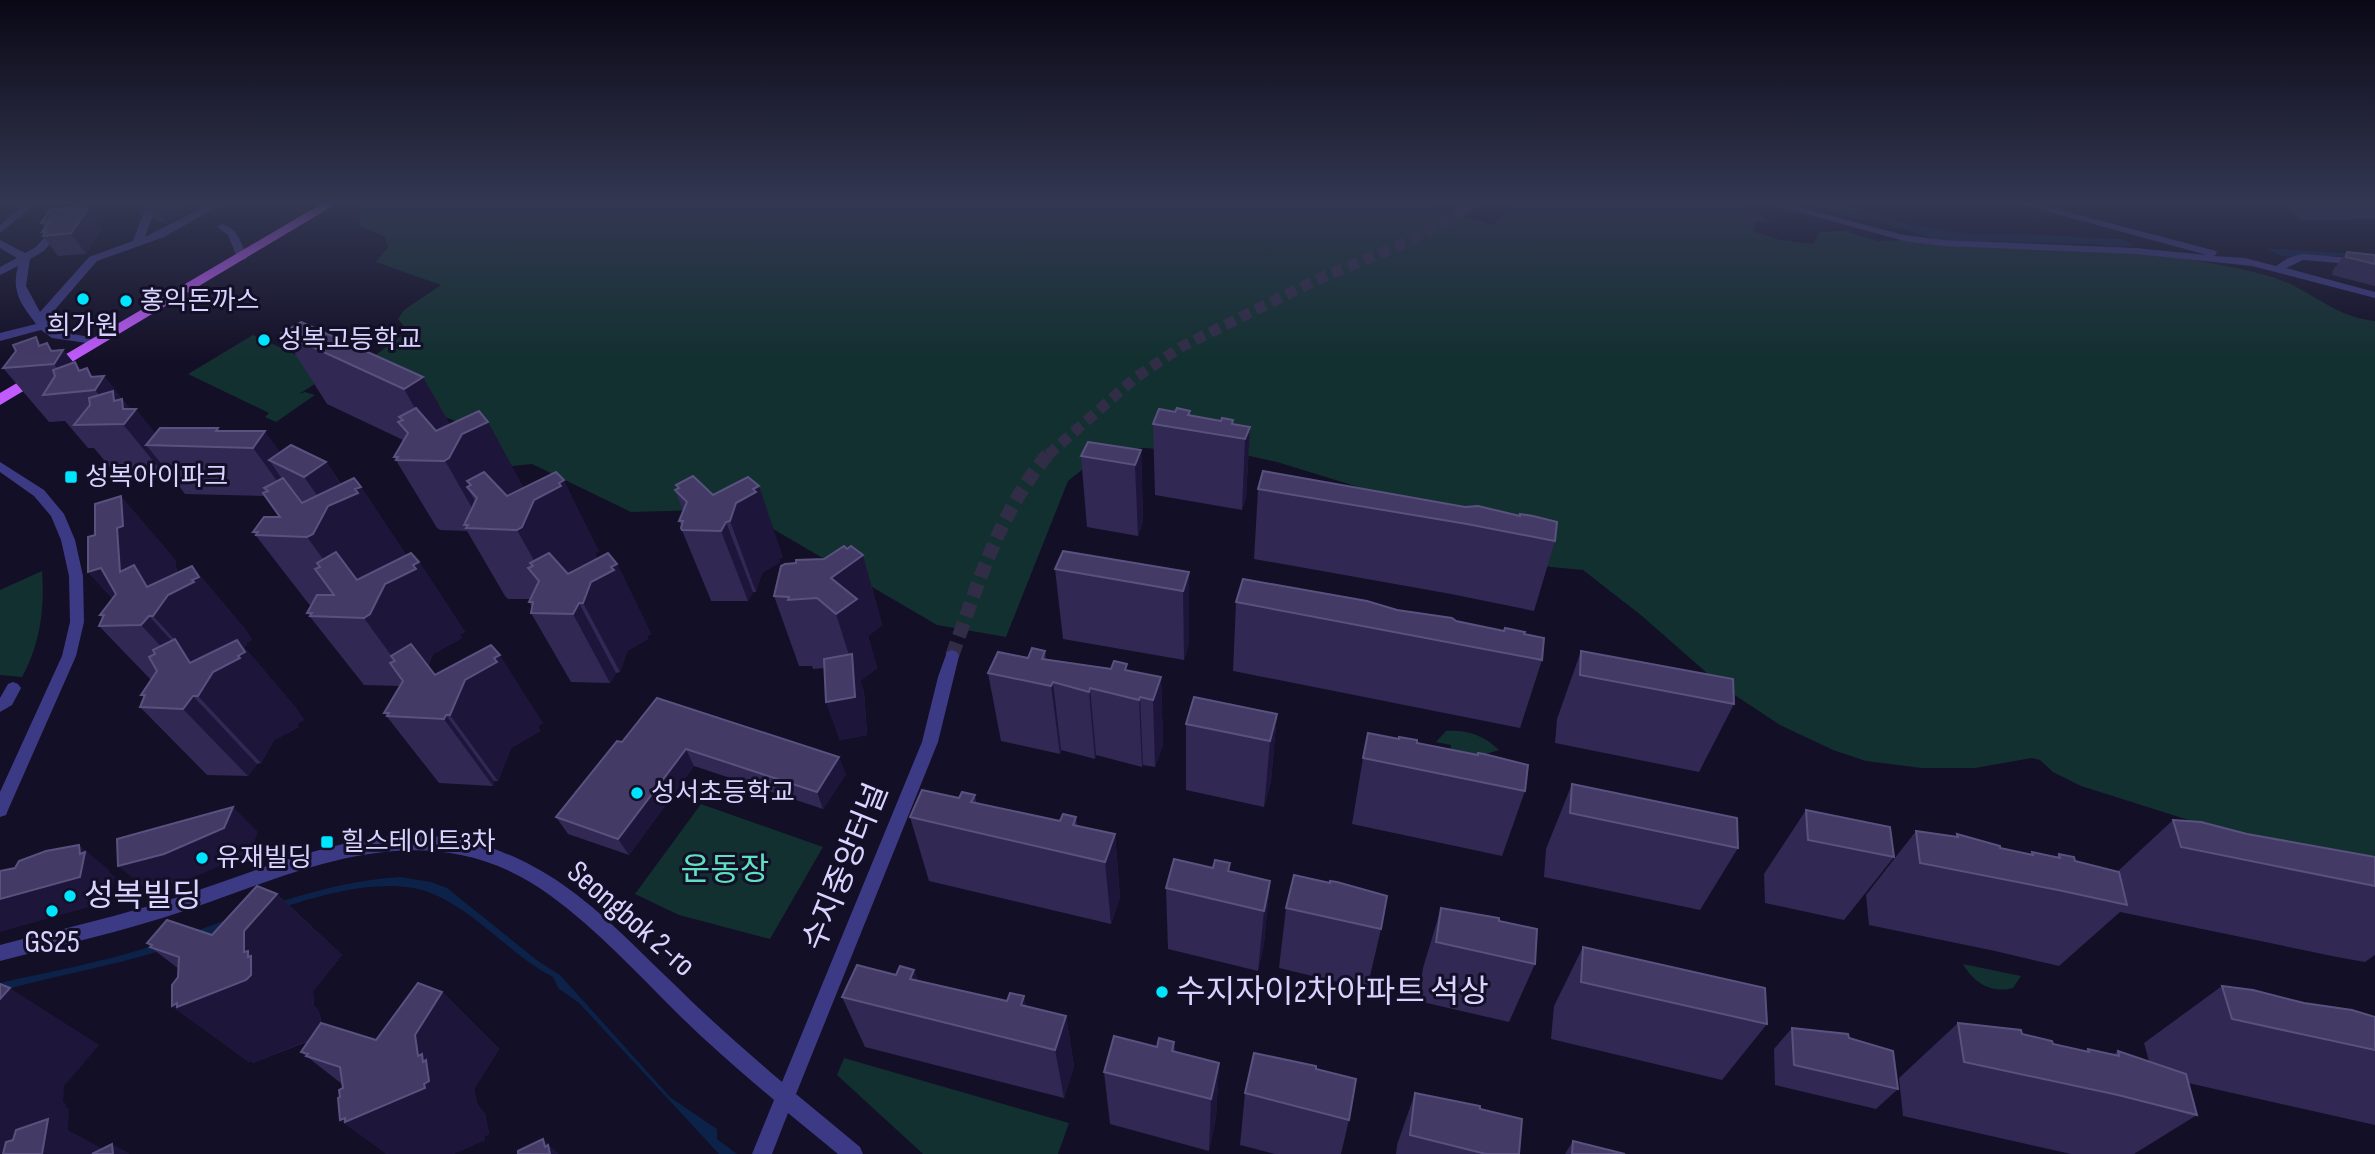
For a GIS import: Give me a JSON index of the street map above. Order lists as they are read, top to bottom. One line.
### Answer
{"streets":{"street":["수지중앙터널","Seongbok 2-ro"]},"crossings":[["수지중앙터널","Seongbok 2-ro"]],"parks":["운동장"],"places":{"other":["희가원","홍익돈까스","성복고등학교","성서초등학교","유재빌딩","성복빌딩","GS25","수지자이2차아파트 석상"],"transit":["성복아이파크","힐스테이트3차"]}}
